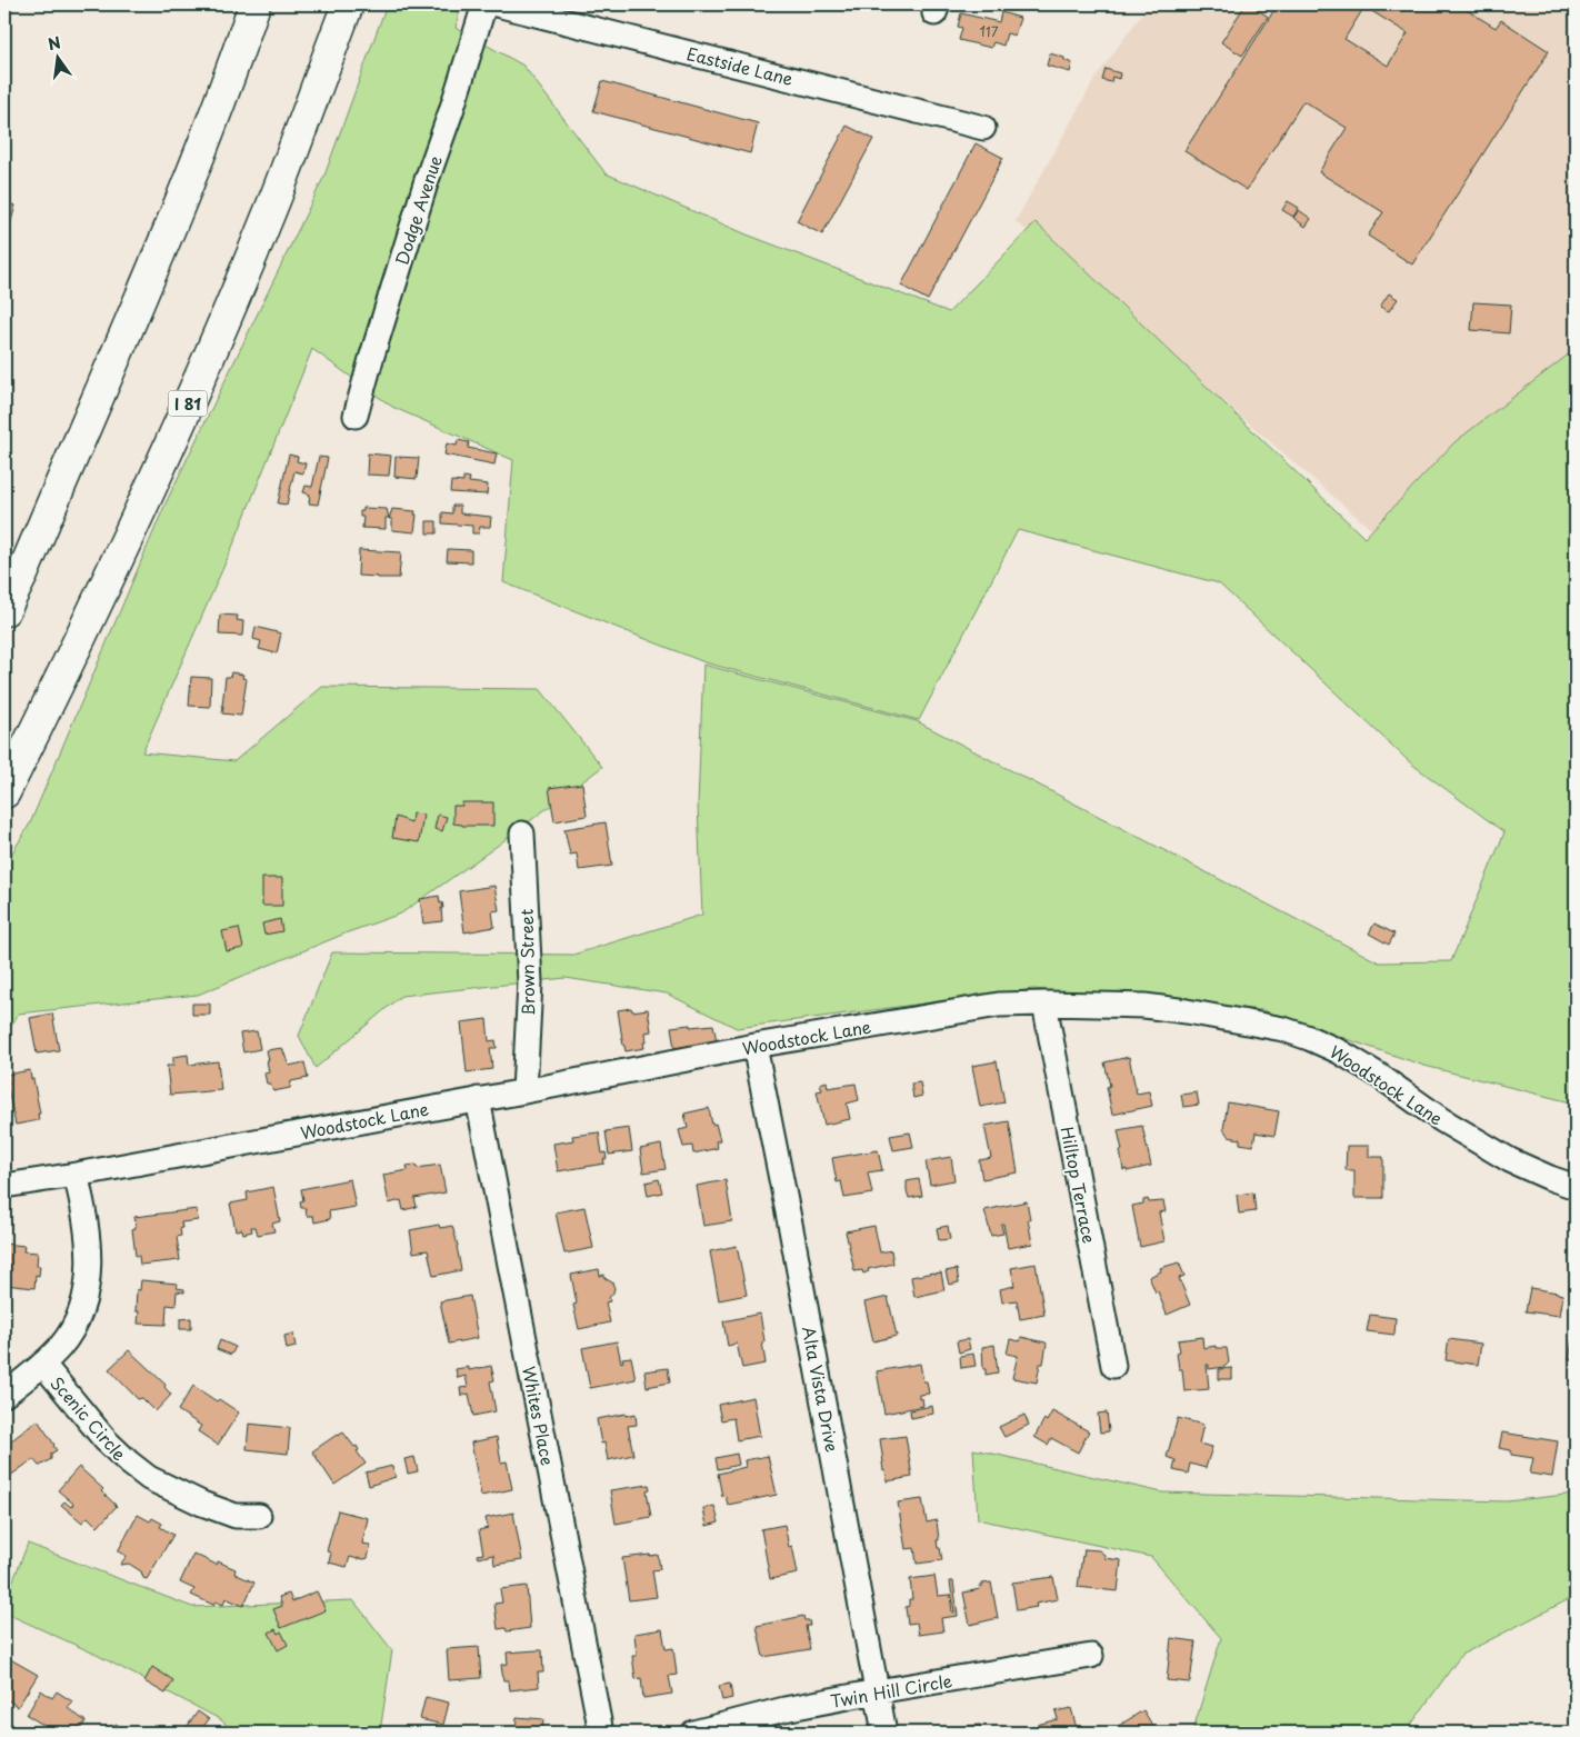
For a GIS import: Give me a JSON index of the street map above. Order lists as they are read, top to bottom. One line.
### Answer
{"streets":{"highway":["I 81"],"street":["Eastside Lane","Dodge Avenue","Brown Street","Woodstock Lane","Hilltop Terrace","Alta Vista Drive","Whites Place","Scenic Circle","Twin Hill Circle"]},"crossings":[["Brown Street","Woodstock Lane"],["Woodstock Lane","Hilltop Terrace"],["Woodstock Lane","Alta Vista Drive"],["Woodstock Lane","Whites Place"],["Alta Vista Drive","Twin Hill Circle"]],"house_numbers":["117"],"north":"top"}
